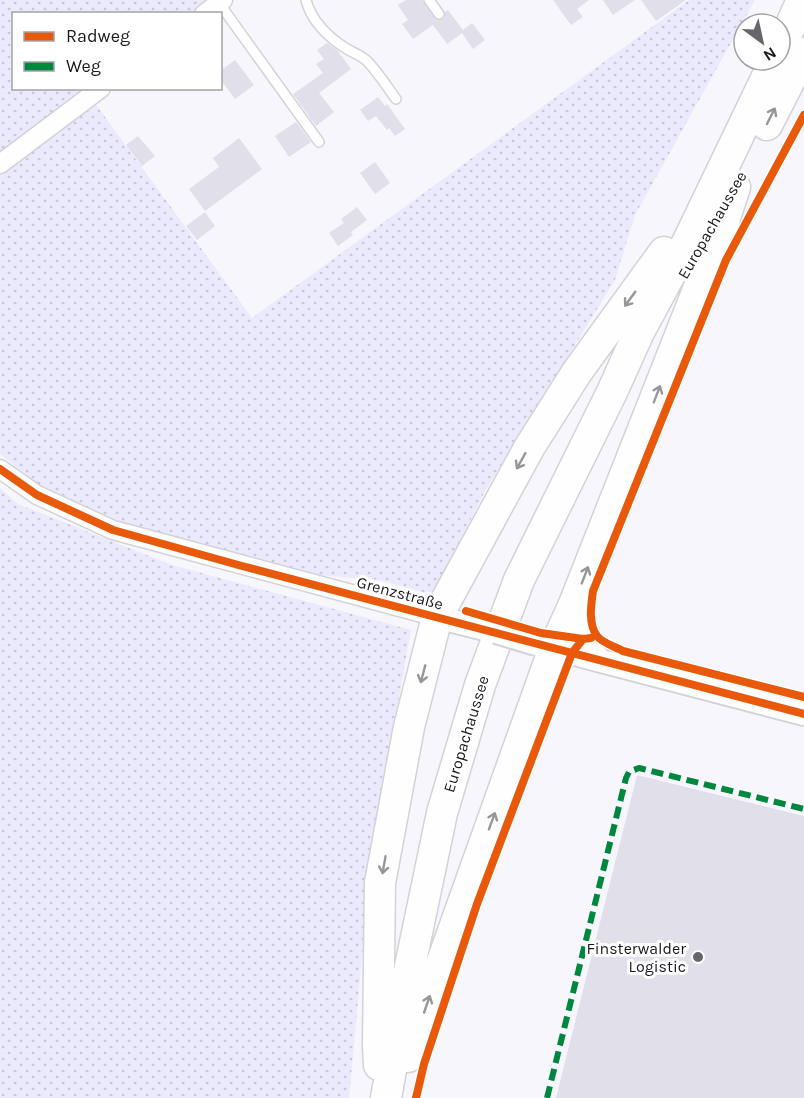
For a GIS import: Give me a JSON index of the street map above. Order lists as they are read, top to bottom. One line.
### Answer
{"streets":{"main road":["Europachaussee"],"street":["Grenzstraße"]},"places":["Finsterwalder Logistic"],"legend":["Radweg","Weg"],"north":"bottom right"}
